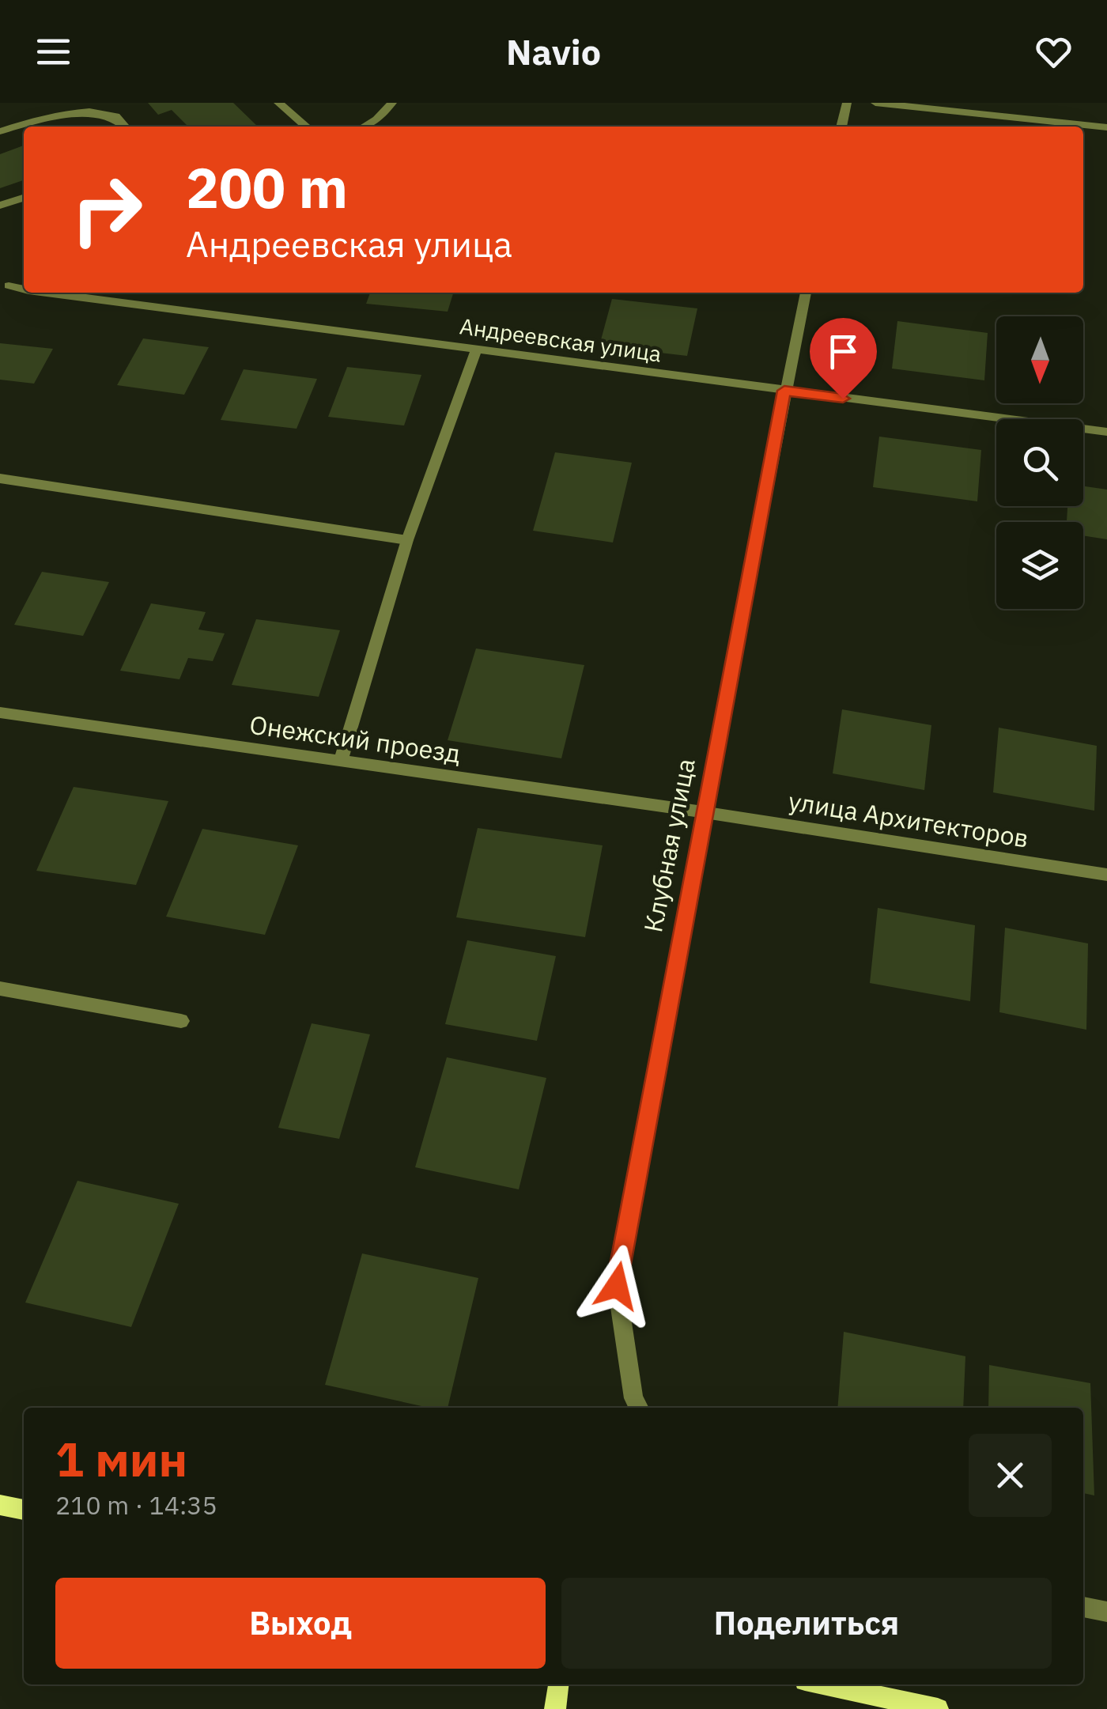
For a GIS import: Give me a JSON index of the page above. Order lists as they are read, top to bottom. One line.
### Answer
{"streets":{"street":["Андреевская улица","Онежский проезд","улица Архитекторов","Клубная улица"]},"crossings":[["Андреевская улица","Клубная улица"],["Онежский проезд","улица Архитекторов"],["Онежский проезд","Клубная улица"],["улица Архитекторов","Клубная улица"]],"north":"bottom","page":{"header":"Navio","turn":["200 m","Андреевская улица"],"heading":["1 мин","210 m · 14:35"],"buttons":["Выход","Поделиться"]}}
